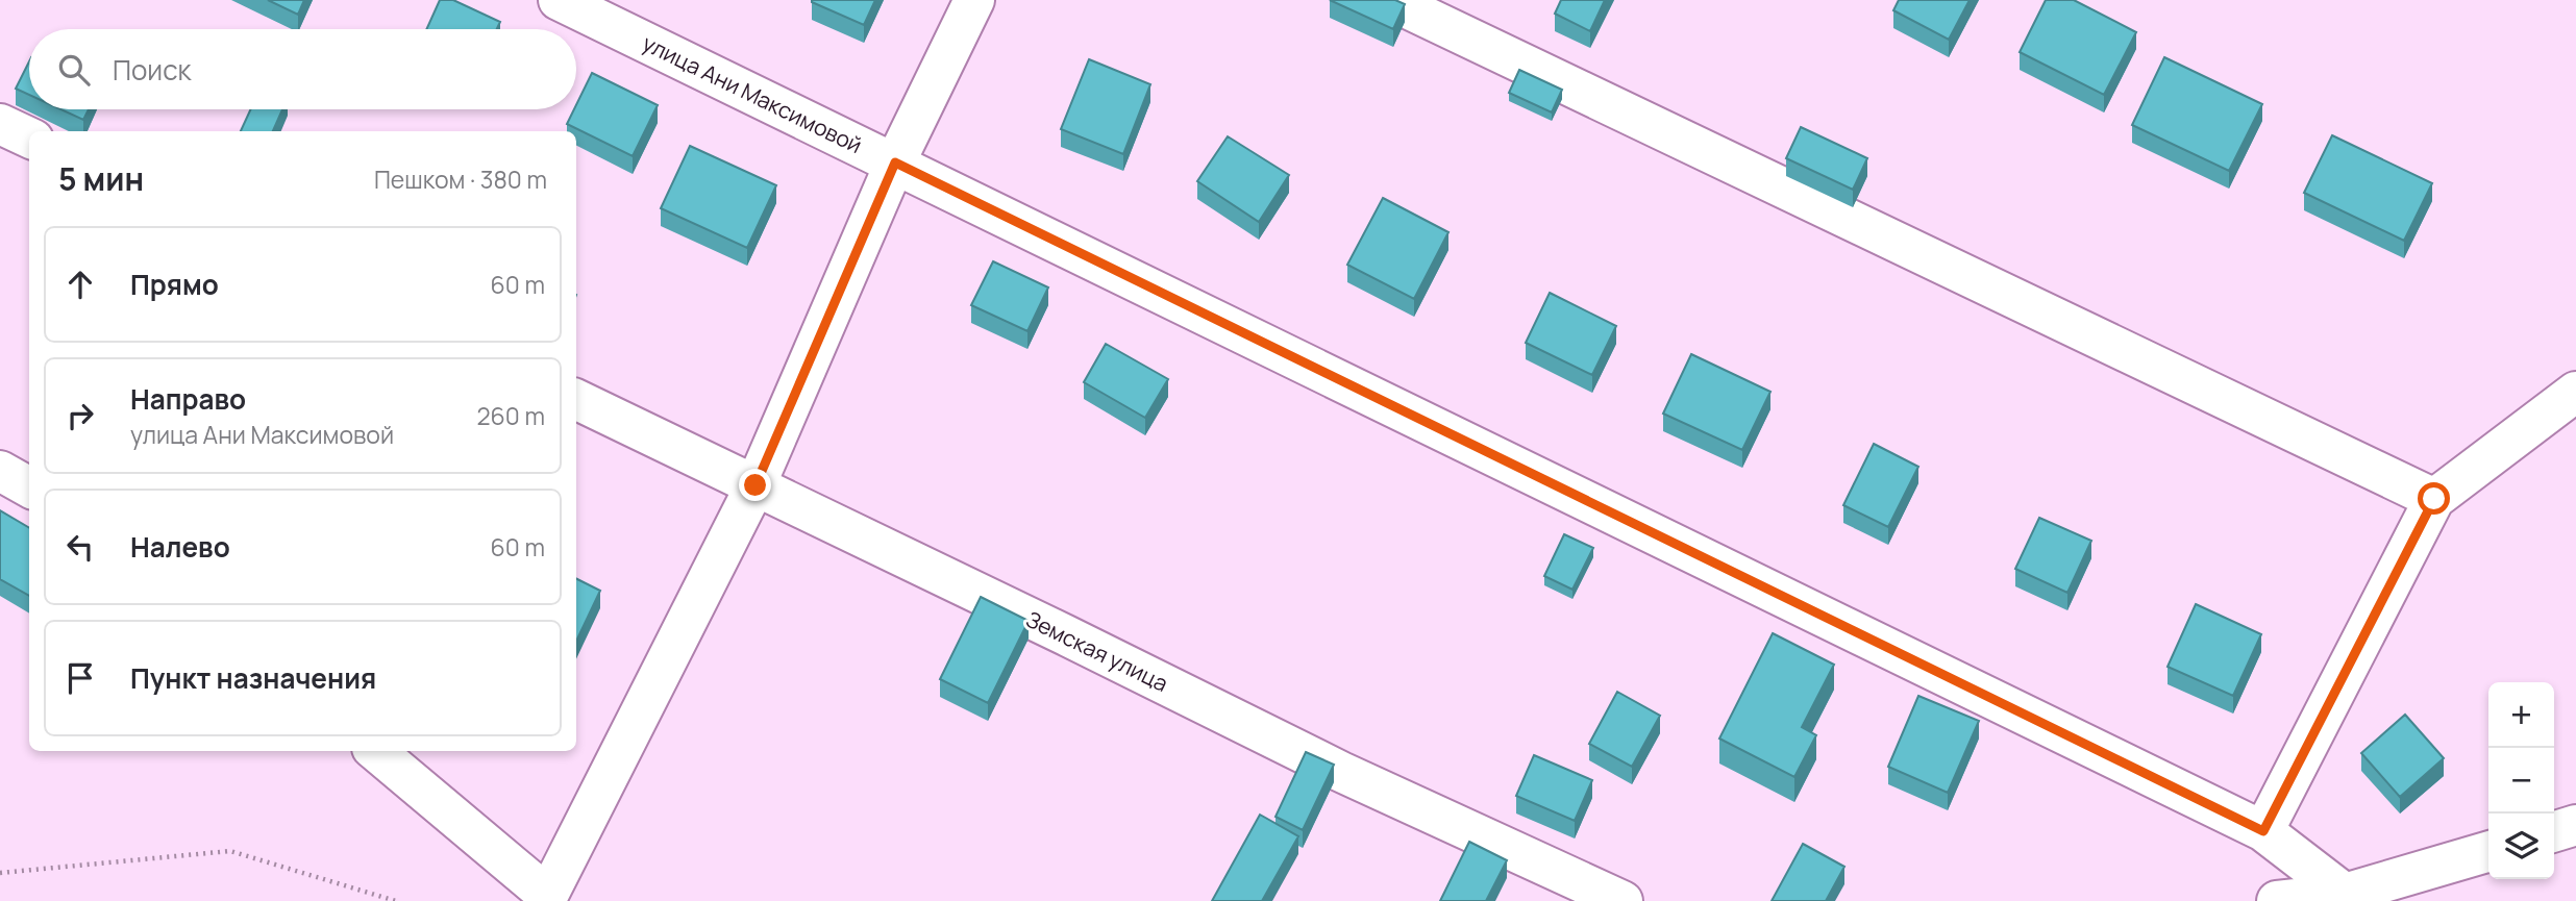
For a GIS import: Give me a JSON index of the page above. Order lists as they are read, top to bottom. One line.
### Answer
{"streets":{"street":["улица Ани Максимовой","Земская улица"]},"page":{"search":"Поиск","heading":["5 мин","Пешком · 380 m"],"list":[["Прямо","60 m"],["Направо","улица Ани Максимовой","260 m"],["Налево","60 m"],"Пункт назначения"],"map_buttons":["+","−"]}}
